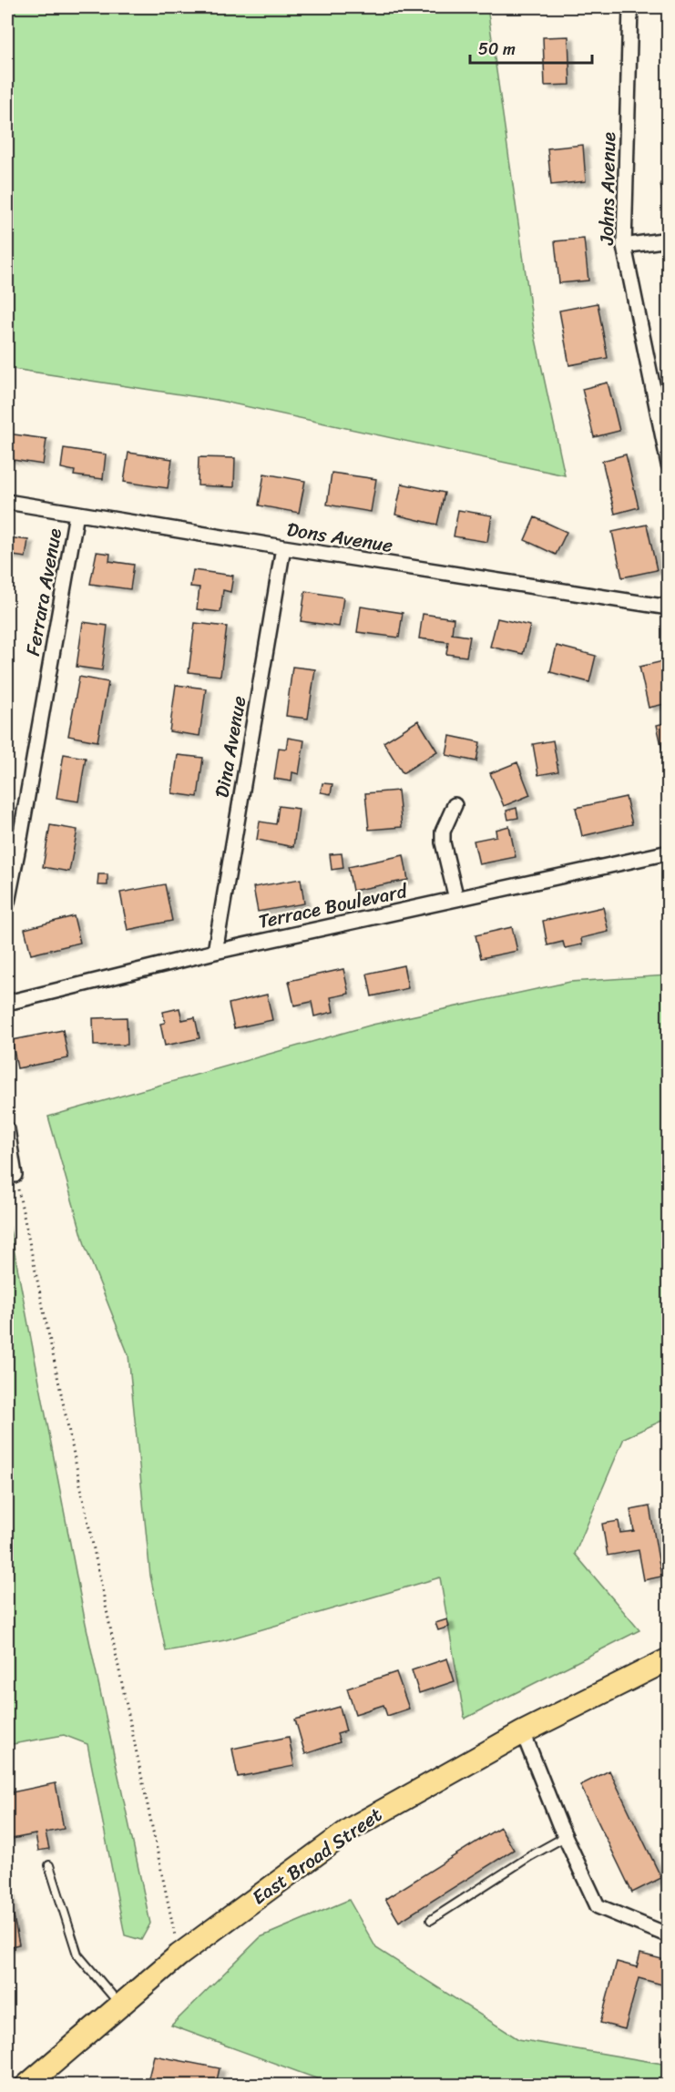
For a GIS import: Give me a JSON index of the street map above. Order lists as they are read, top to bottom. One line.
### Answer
{"streets":{"highway":["East Broad Street"],"street":["Johns Avenue","Dons Avenue","Ferrara Avenue","Dina Avenue","Terrace Boulevard"]},"crossings":[["Dons Avenue","Ferrara Avenue"],["Dons Avenue","Dina Avenue"],["Dina Avenue","Terrace Boulevard"]],"scale_bar":"50 m"}
